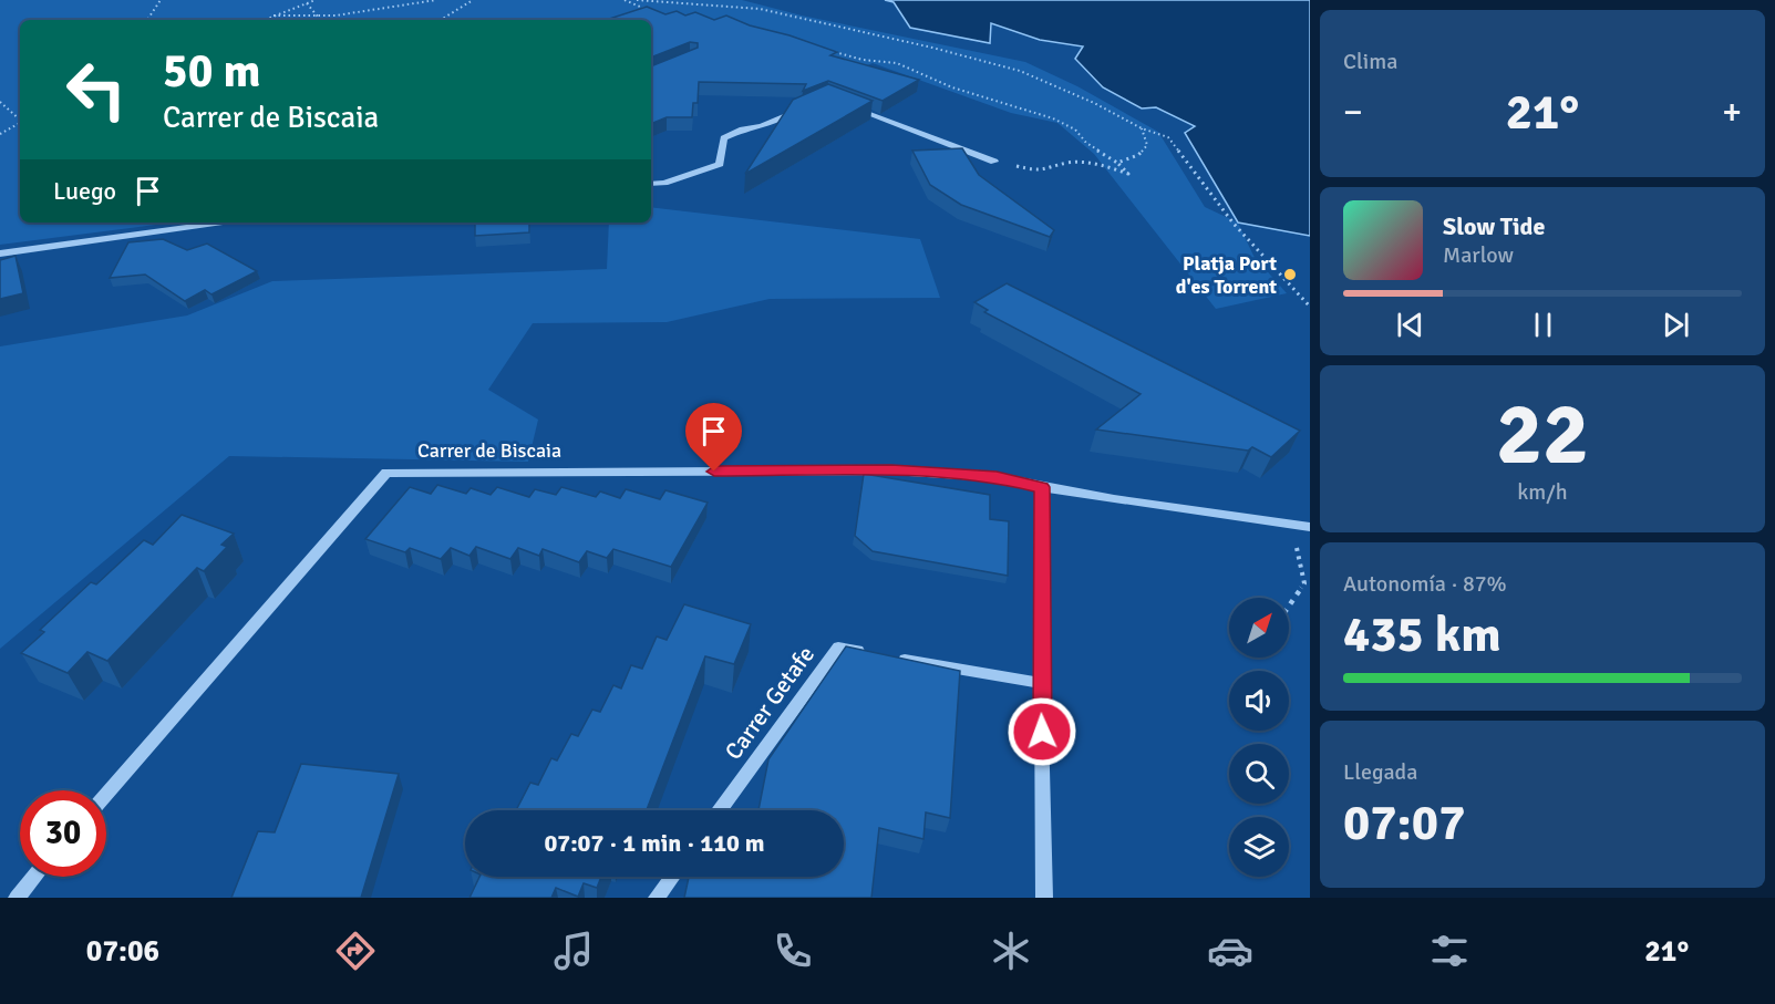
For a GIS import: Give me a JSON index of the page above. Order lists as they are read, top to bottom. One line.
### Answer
{"streets":{"street":["Carrer de Biscaia","Carrer Getafe"]},"places":["Platja Port d'es Torrent"],"north":"top right","page":{"tile":["Clima",["22","km/h"],["Autonomía · 87%","435 km"],["Llegada","07:07"]],"turn":["50 m","Carrer de Biscaia"],"heat":["−","21°","+"],"then":"Luego","song":["Slow Tide","Marlow"],"limit":"30","trip":"07:07 · 1 min · 110 m","tabs":["07:06","21°"]}}
